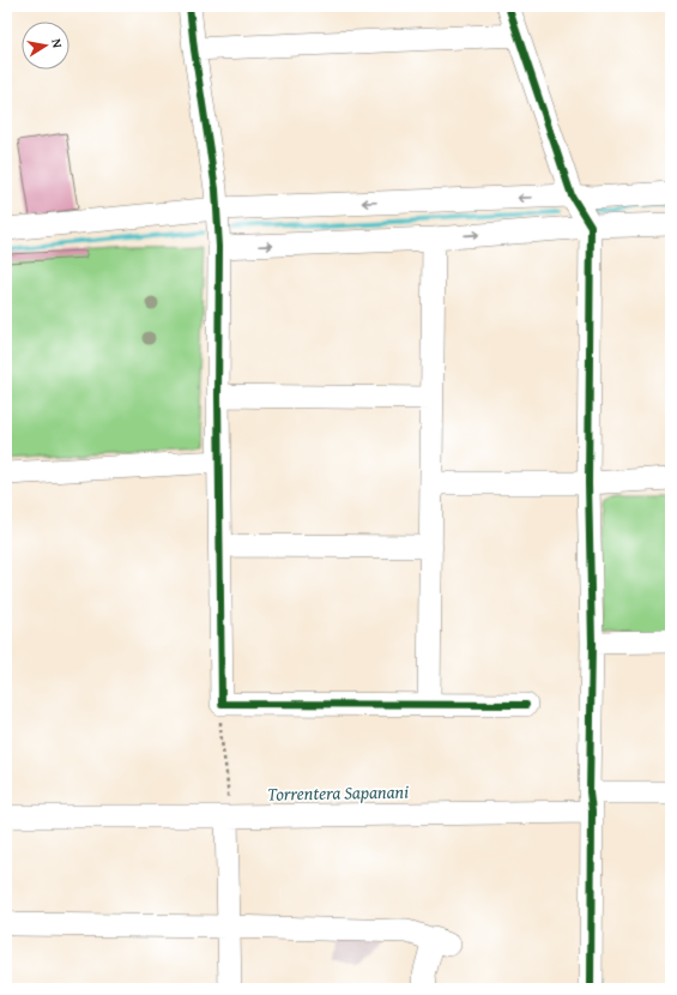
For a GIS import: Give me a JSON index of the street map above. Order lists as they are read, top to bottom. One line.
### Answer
{"water":["Torrentera Sapanani"],"north":"right"}
